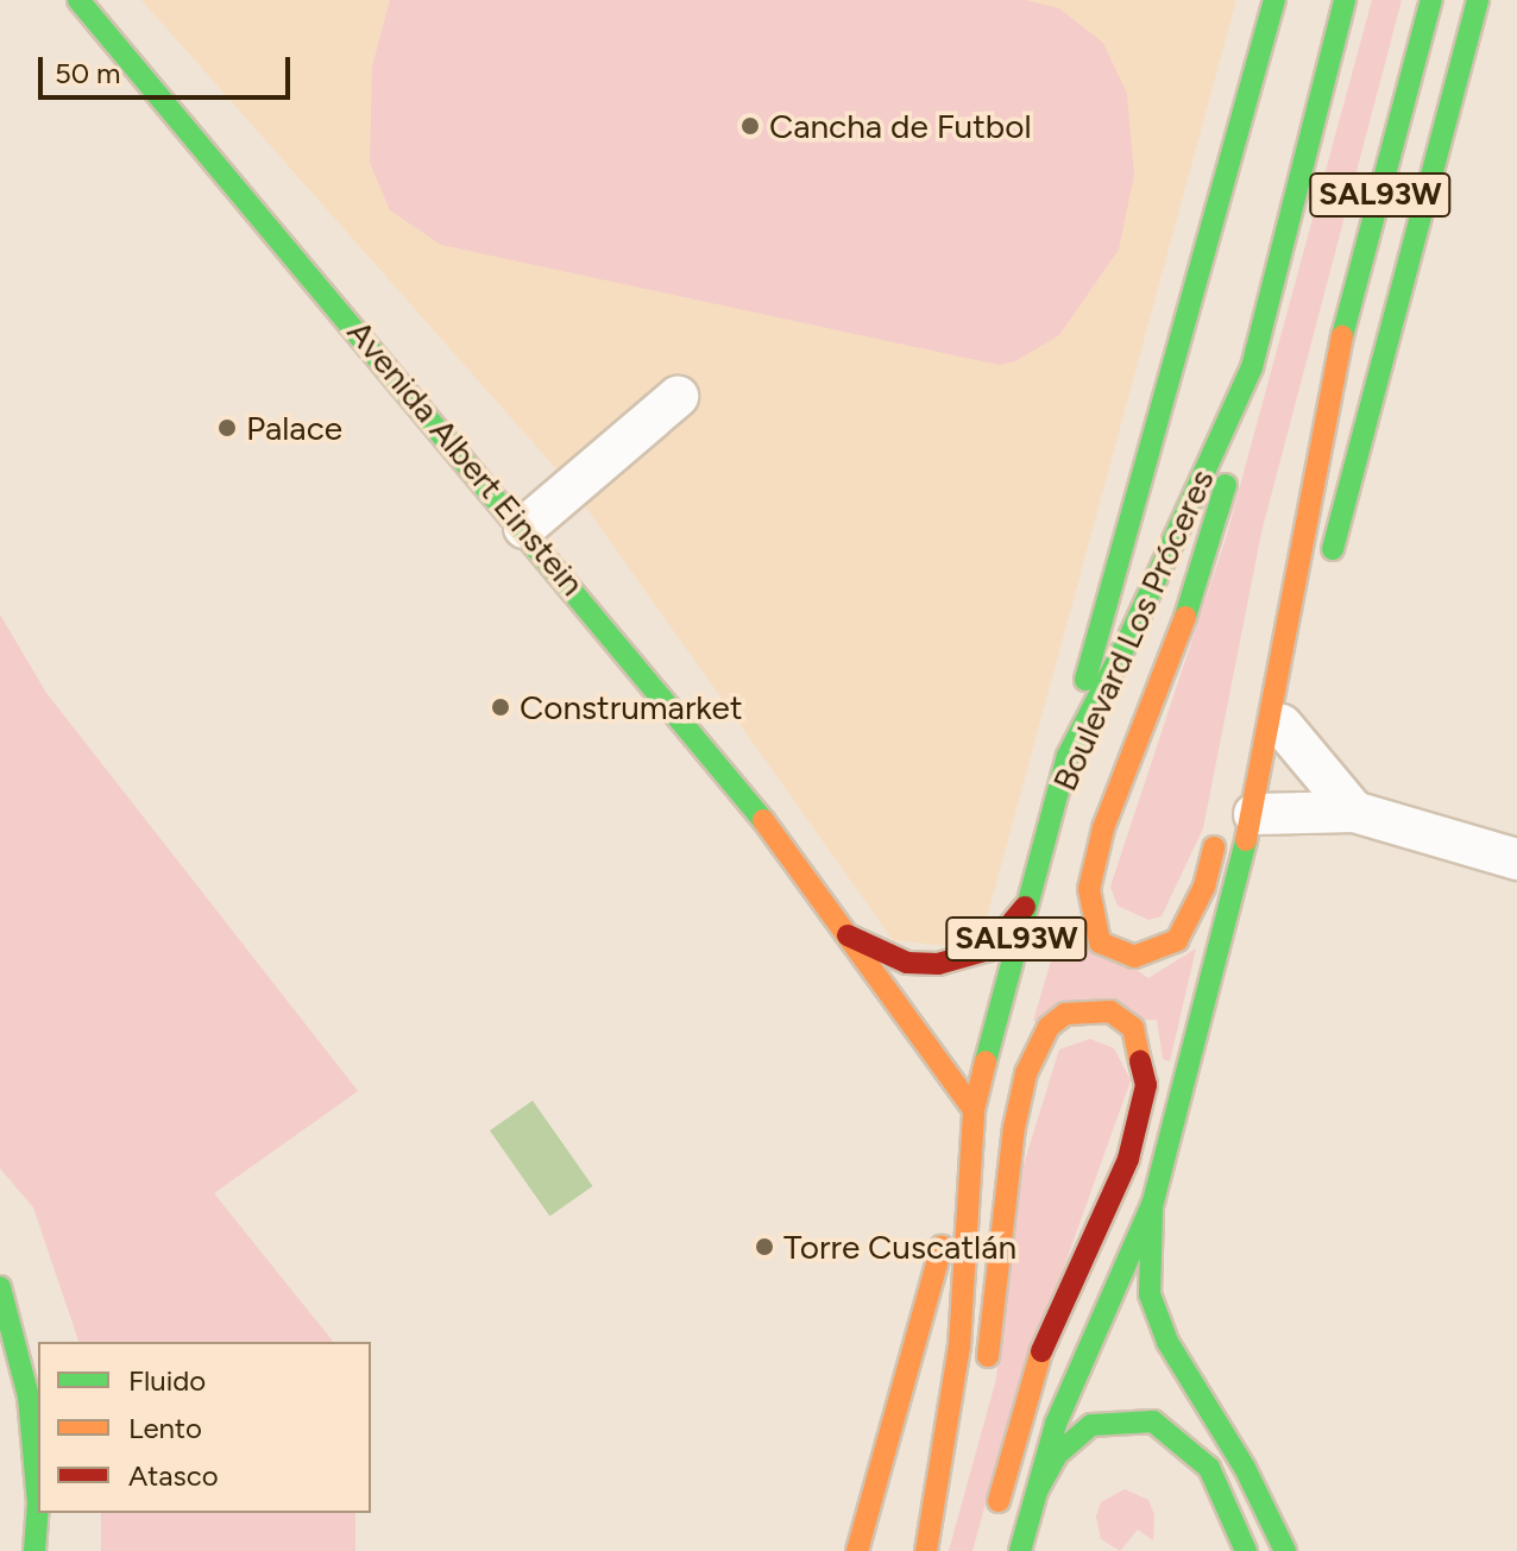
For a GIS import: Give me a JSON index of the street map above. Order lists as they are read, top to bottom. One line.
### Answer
{"streets":{"main road":["SAL93W","Avenida Albert Einstein","Boulevard Los Próceres"]},"crossings":[["Avenida Albert Einstein","Boulevard Los Próceres"]],"places":["Cancha de Futbol","Palace","Construmarket","Torre Cuscatlán"],"legend":["Fluido","Lento","Atasco"],"scale_bar":"50 m"}
